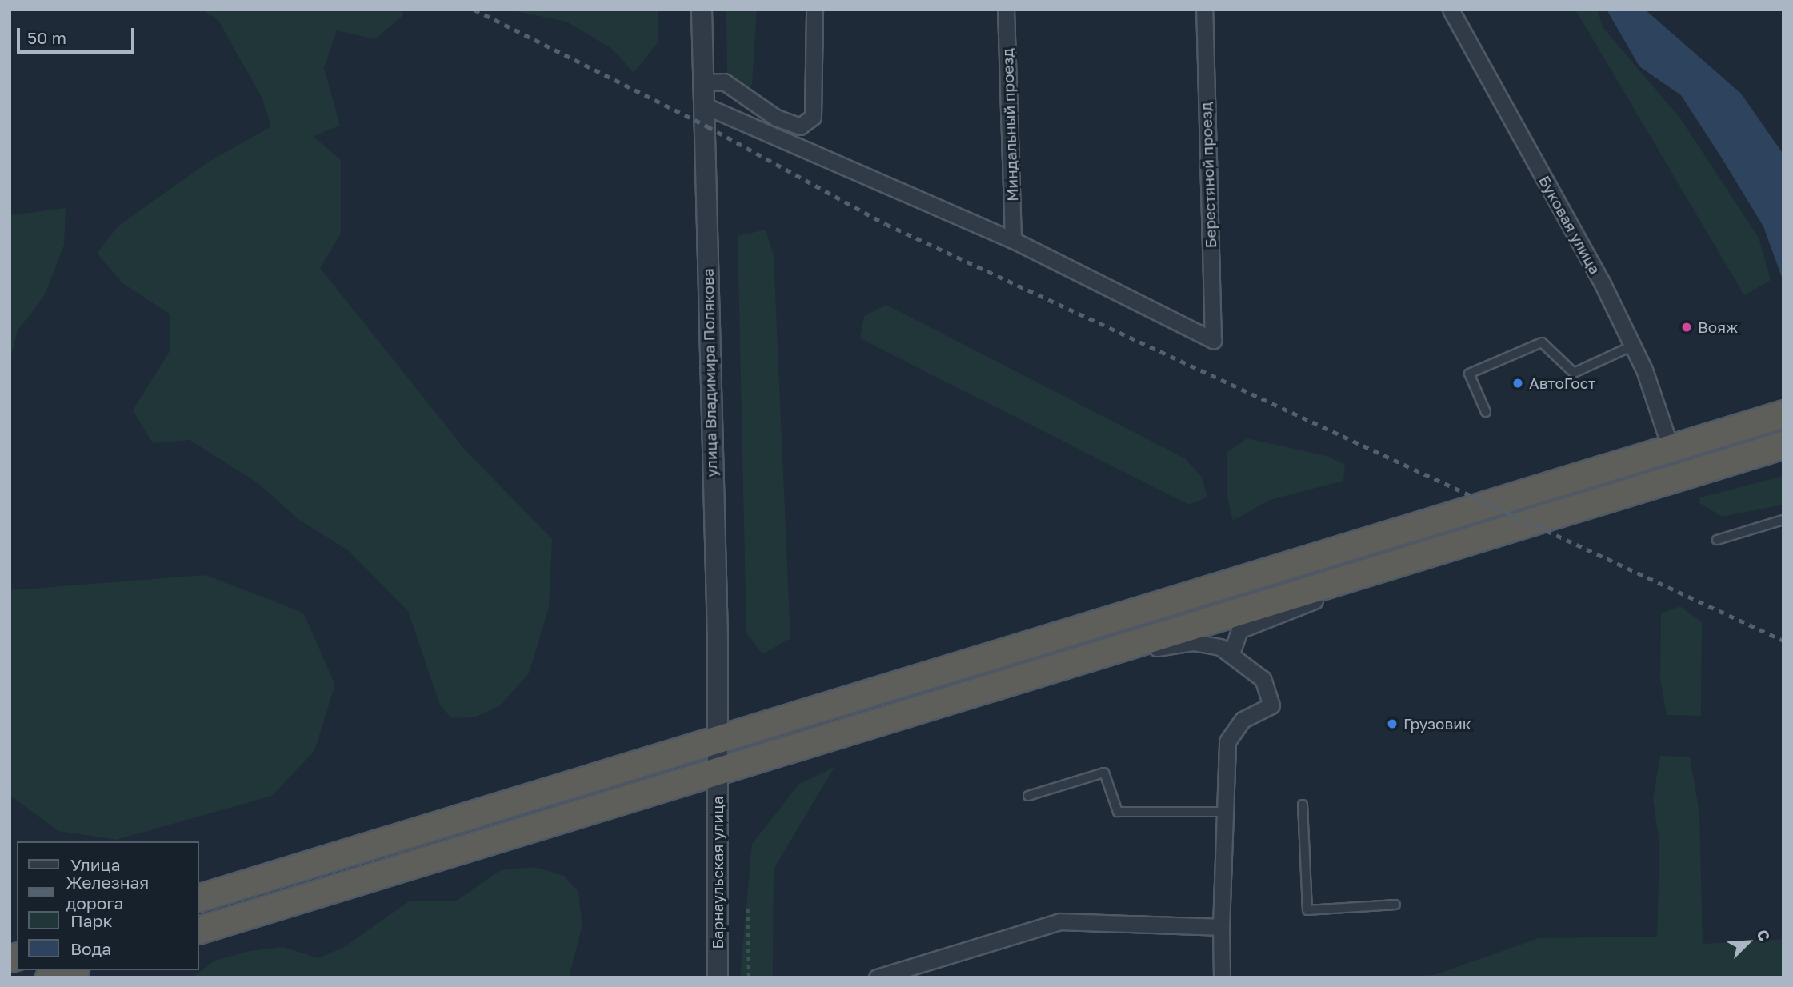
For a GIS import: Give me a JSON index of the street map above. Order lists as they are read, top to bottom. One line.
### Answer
{"streets":{"street":["Миндальный проезд","Берестяной проезд","Буковая улица","улица Владимира Полякова","Барнаульская улица"]},"crossings":[["Миндальный проезд","Берестяной проезд"],["улица Владимира Полякова","Барнаульская улица"]],"places":["Вояж","АвтоГост","Грузовик"],"legend":["Улица","Железная дорога","Парк","Вода"],"scale_bar":"50 m","north":"top right"}
